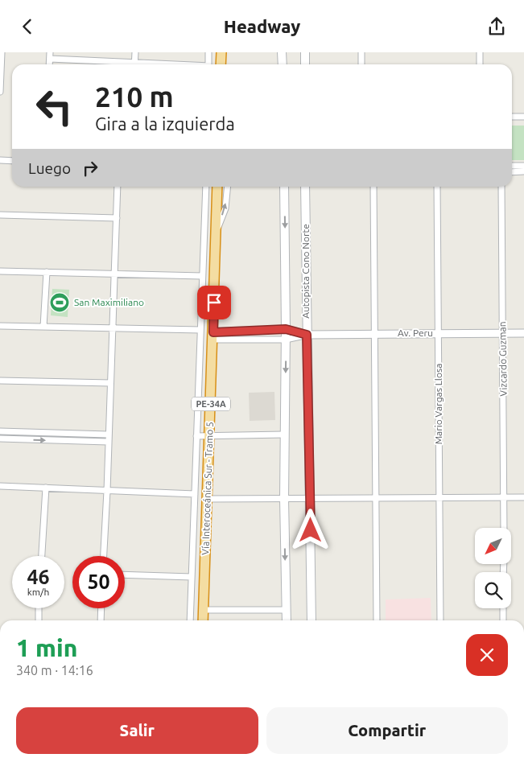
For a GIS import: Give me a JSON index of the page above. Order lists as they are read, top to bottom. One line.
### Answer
{"streets":{"highway":["PE-34A","Vía Interoceánica Sur - Tramo 5"],"main road":["Autopista Cono Norte"],"street":["Av. Peru","Vizcardo Guzman","Mario Vargas Llosa"]},"crossings":[["Autopista Cono Norte","Av. Peru"],["Av. Peru","Vizcardo Guzman"],["Av. Peru","Mario Vargas Llosa"]],"places":{"sports":["San Maximiliano"]},"north":"bottom left","page":{"header":"Headway","turn":["210 m","Gira a la izquierda"],"then":"Luego","speed":"46 km/h","limit":"50","heading":["1 min","340 m · 14:16"],"buttons":["Salir","Compartir"]}}
